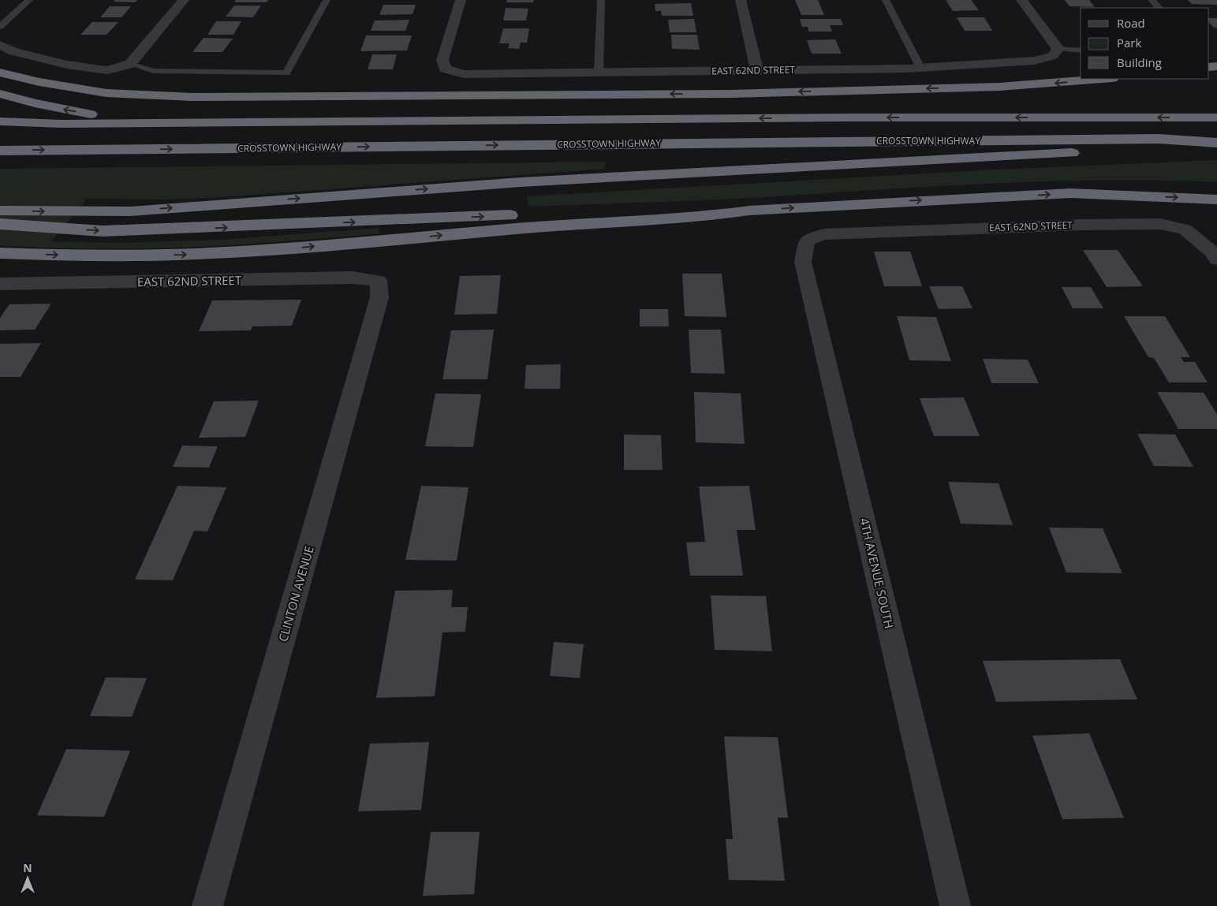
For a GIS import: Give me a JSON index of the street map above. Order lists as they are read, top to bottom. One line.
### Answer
{"streets":{"highway":["CROSSTOWN HIGHWAY"],"street":["EAST 62ND STREET","4TH AVENUE SOUTH","CLINTON AVENUE"]},"crossings":[["EAST 62ND STREET","4TH AVENUE SOUTH"],["EAST 62ND STREET","CLINTON AVENUE"]],"legend":["Road","Park","Building"],"north":"top"}
